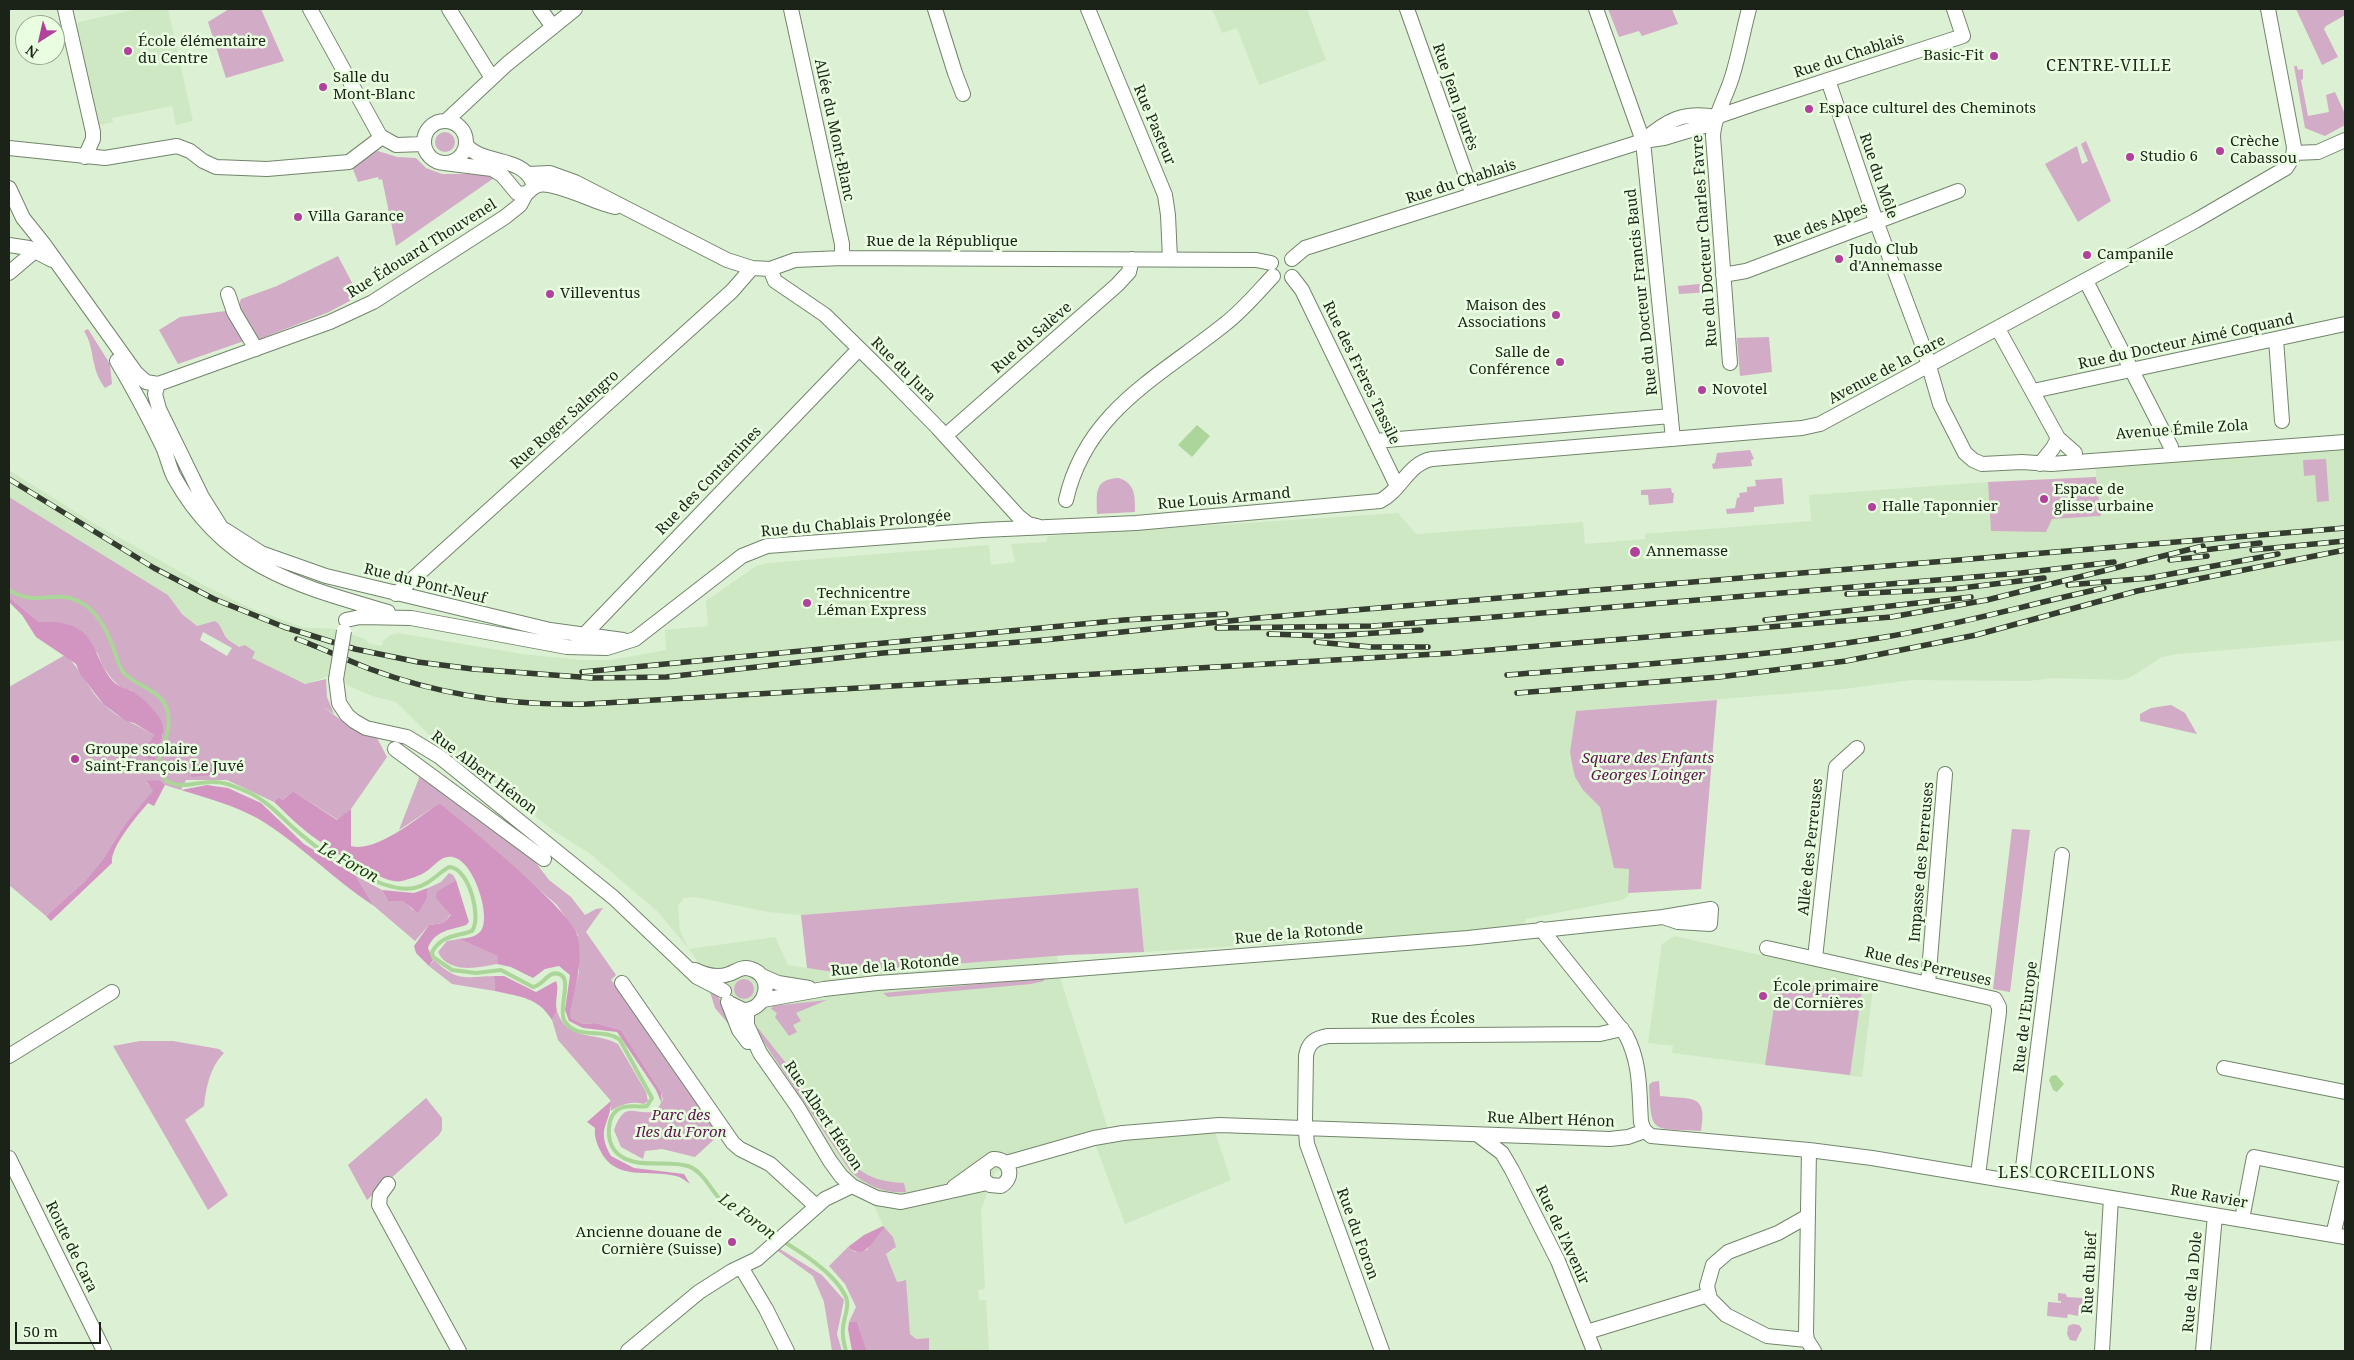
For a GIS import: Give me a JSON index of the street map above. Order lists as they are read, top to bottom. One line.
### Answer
{"streets":{"street":["Rue du Chablais","Rue Jean Jaurès","Rue Pasteur","Allée du Mont-Blanc","Rue du Môle","Rue des Alpes","Rue du Docteur Charles Favre","Rue de la République","Rue Édouard Thouvenel","Rue du Docteur Francis Baud","Rue du Salève","Rue du Docteur Aimé Coquand","Rue du Jura","Avenue de la Gare","Rue des Frères Tassile","Rue Roger Salengro","Avenue Émile Zola","Rue des Contamines","Rue Louis Armand","Rue du Chablais Prolongée","Rue du Pont-Neuf","Rue Albert Hénon","Allée des Perreuses","Impasse des Perreuses","Rue de la Rotonde","Rue des Perreuses","Rue de l'Europe","Rue des Écoles","Rue Ravier","Rue du Foron","Rue de l'Avenir","Route de Cara","Rue du Bief","Rue de la Dole"]},"crossings":[["Rue du Chablais","Rue Jean Jaurès"],["Rue du Chablais","Rue du Môle"],["Rue du Chablais","Rue du Docteur Charles Favre"],["Rue du Chablais","Rue de la République"],["Rue du Chablais","Rue du Docteur Francis Baud"],["Rue du Chablais","Rue des Frères Tassile"],["Rue Pasteur","Rue de la République"],["Allée du Mont-Blanc","Rue de la République"],["Rue du Môle","Rue des Alpes"],["Rue du Môle","Avenue de la Gare"],["Rue du Môle","Avenue Émile Zola"],["Rue des Alpes","Rue du Docteur Charles Favre"],["Rue de la République","Rue Édouard Thouvenel"],["Rue de la République","Rue du Salève"],["Rue de la République","Rue du Jura"],["Rue de la République","Rue des Frères Tassile"],["Rue de la République","Rue Roger Salengro"],["Rue Édouard Thouvenel","Rue du Pont-Neuf"],["Rue du Docteur Francis Baud","Avenue de la Gare"],["Rue du Salève","Rue du Jura"],["Rue du Jura","Rue des Contamines"],["Rue du Jura","Rue Louis Armand"],["Rue du Jura","Rue du Chablais Prolongée"],["Avenue de la Gare","Rue des Frères Tassile"],["Avenue de la Gare","Rue Louis Armand"],["Rue des Frères Tassile","Rue Louis Armand"],["Rue Roger Salengro","Rue du Pont-Neuf"],["Rue des Contamines","Rue du Pont-Neuf"],["Rue Louis Armand","Rue du Chablais Prolongée"],["Rue du Chablais Prolongée","Rue du Pont-Neuf"],["Rue du Chablais Prolongée","Rue Albert Hénon"],["Rue Albert Hénon","Rue de la Rotonde"],["Rue Albert Hénon","Rue des Perreuses"],["Rue Albert Hénon","Rue des Écoles"],["Rue Albert Hénon","Rue Ravier"],["Rue Albert Hénon","Rue du Foron"],["Rue Albert Hénon","Rue de l'Avenir"],["Allée des Perreuses","Rue des Perreuses"],["Impasse des Perreuses","Rue des Perreuses"],["Rue des Perreuses","Rue Ravier"],["Rue de l'Europe","Rue Ravier"],["Rue des Écoles","Rue du Foron"],["Rue Ravier","Rue du Bief"],["Rue Ravier","Rue de la Dole"]],"districts":["CENTRE-VILLE","LES CORCEILLONS"],"water":["Le Foron"],"parks":["Square des Enfants Georges Loinger","Parc des Iles du Foron"],"places":["École élémentaire du Centre","Basic-Fit","Salle du Mont-Blanc","Espace culturel des Cheminots","Crèche Cabassou","Studio 6","Villa Garance","Campanile","Judo Club d'Annemasse","Villeventus","Maison des Associations","Salle de Conférence","Novotel","Espace de glisse urbaine","Halle Taponnier","Annemasse","Technicentre Léman Express","Groupe scolaire Saint-François Le Juvé","École primaire de Cornières","Ancienne douane de Cornière (Suisse)"],"scale_bar":"50 m","north":"bottom left"}
